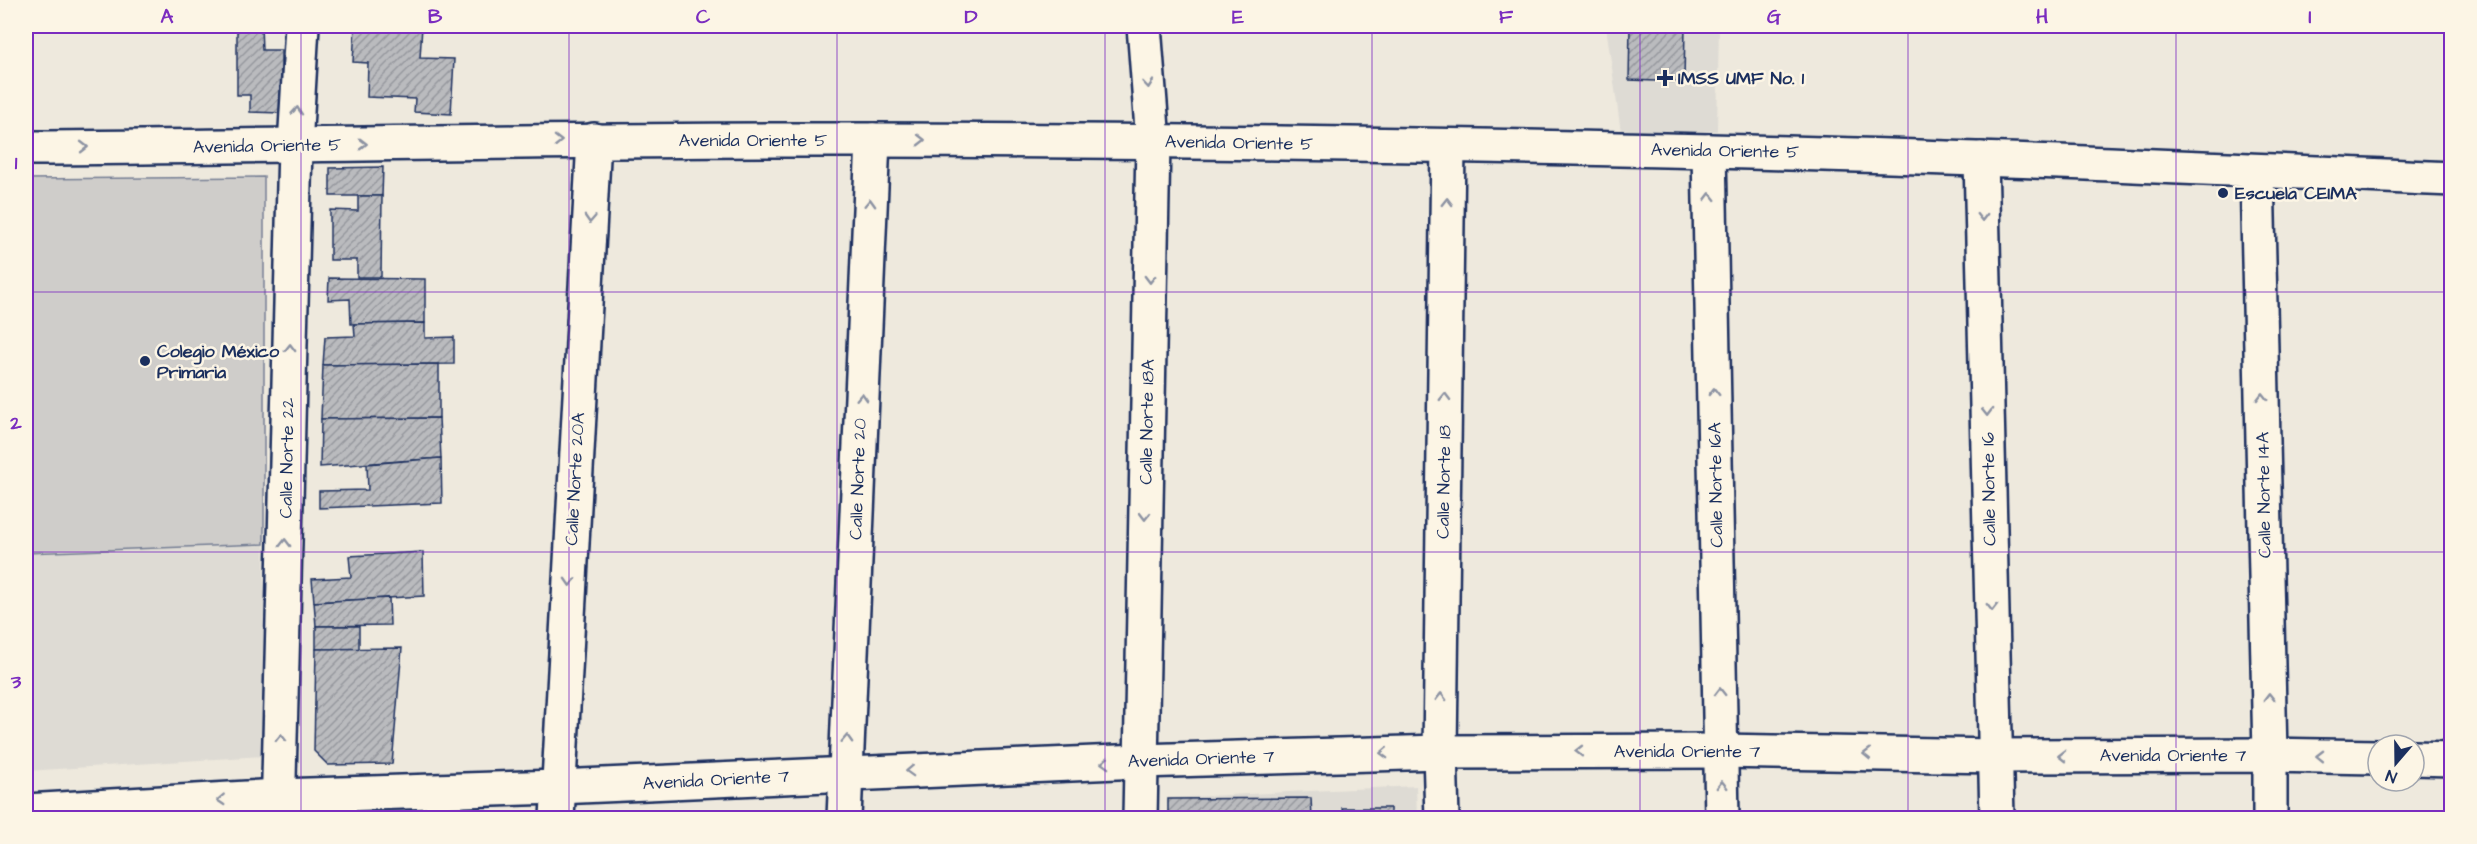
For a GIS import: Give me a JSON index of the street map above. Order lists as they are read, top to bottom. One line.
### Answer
{"streets":{"street":["Avenida Oriente 5","Calle Norte 18A","Calle Norte 22","Calle Norte 20A","Calle Norte 20","Calle Norte 18","Calle Norte 16A","Calle Norte 16","Calle Norte 14A","Avenida Oriente 7"]},"crossings":[["Avenida Oriente 5","Calle Norte 18A"],["Avenida Oriente 5","Calle Norte 22"],["Avenida Oriente 5","Calle Norte 20A"],["Avenida Oriente 5","Calle Norte 20"],["Avenida Oriente 5","Calle Norte 18"],["Avenida Oriente 5","Calle Norte 16A"],["Avenida Oriente 5","Calle Norte 16"],["Avenida Oriente 5","Calle Norte 14A"],["Calle Norte 18A","Avenida Oriente 7"],["Calle Norte 22","Avenida Oriente 7"],["Calle Norte 20A","Avenida Oriente 7"],["Calle Norte 20","Avenida Oriente 7"],["Calle Norte 18","Avenida Oriente 7"],["Calle Norte 16A","Avenida Oriente 7"],["Calle Norte 16","Avenida Oriente 7"],["Calle Norte 14A","Avenida Oriente 7"]],"one_way":["Calle Norte 18A","Calle Norte 22","Calle Norte 20A","Calle Norte 20","Calle Norte 18","Calle Norte 16A","Calle Norte 16","Calle Norte 14A","Avenida Oriente 7"],"places":{"health":["IMSS UMF No. 1"],"other":["Escuela CEIMA","Colegio México Primaria"]},"north":"bottom","grid":{"columns":["A","B","C","D","E","F","G","H","I"],"rows":["1","2","3"]}}
